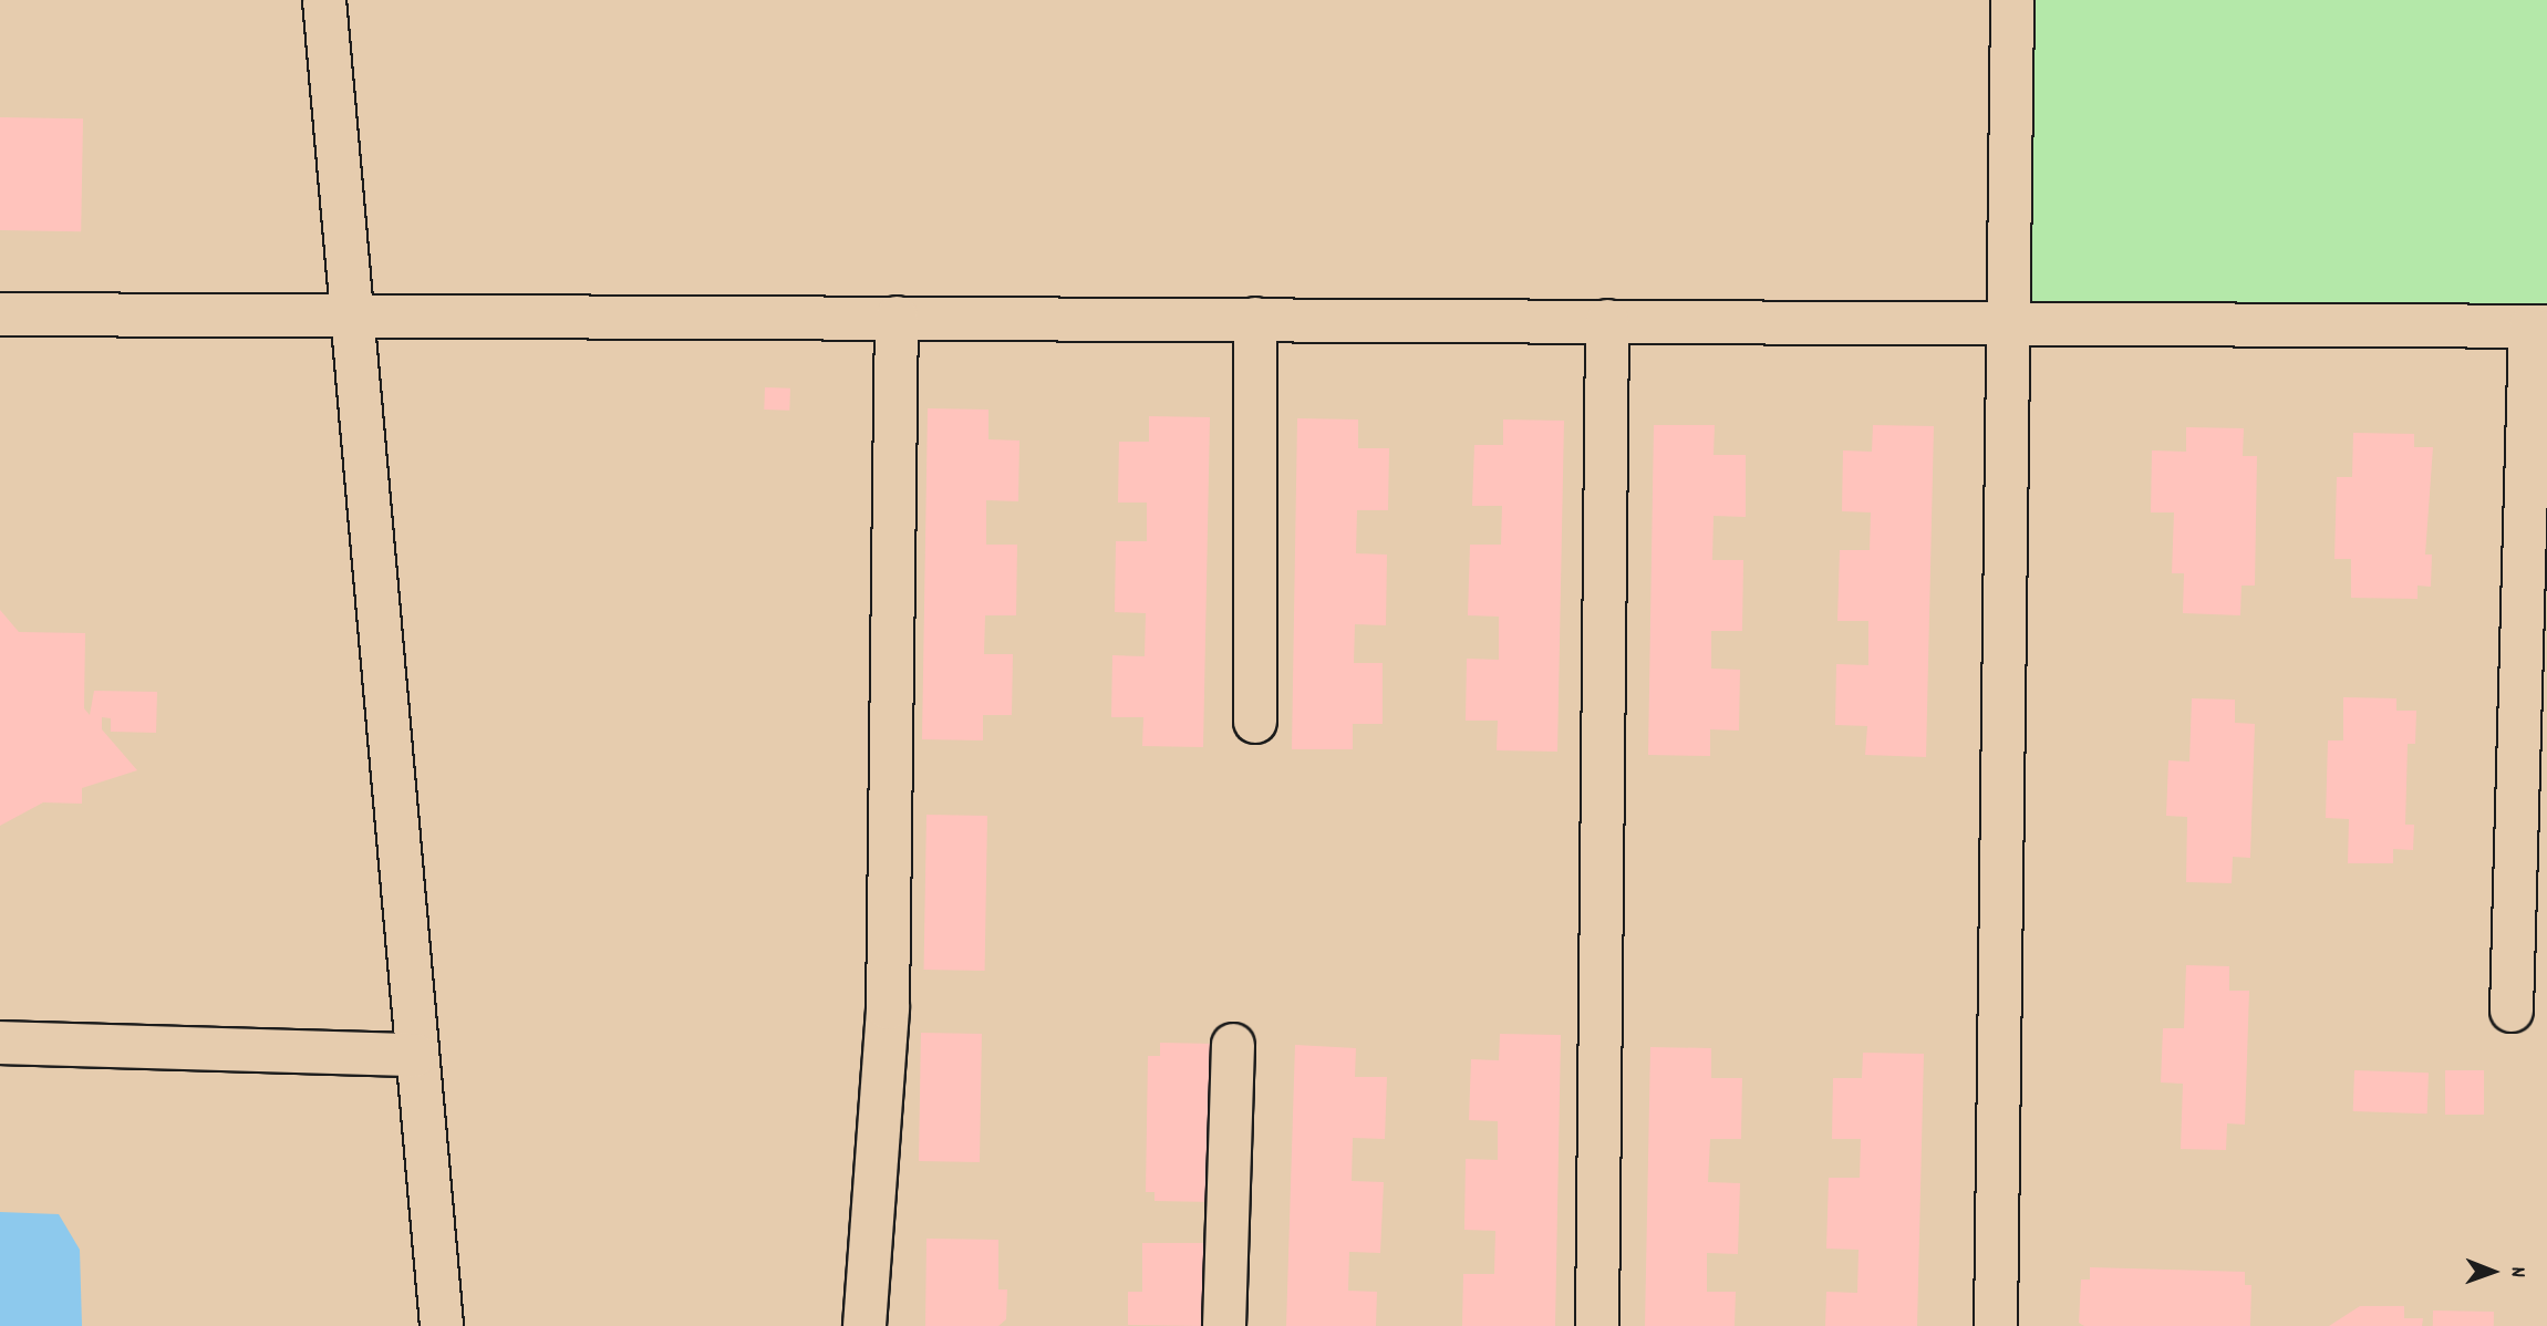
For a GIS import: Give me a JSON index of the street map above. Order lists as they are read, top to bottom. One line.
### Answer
{"north":"right"}
